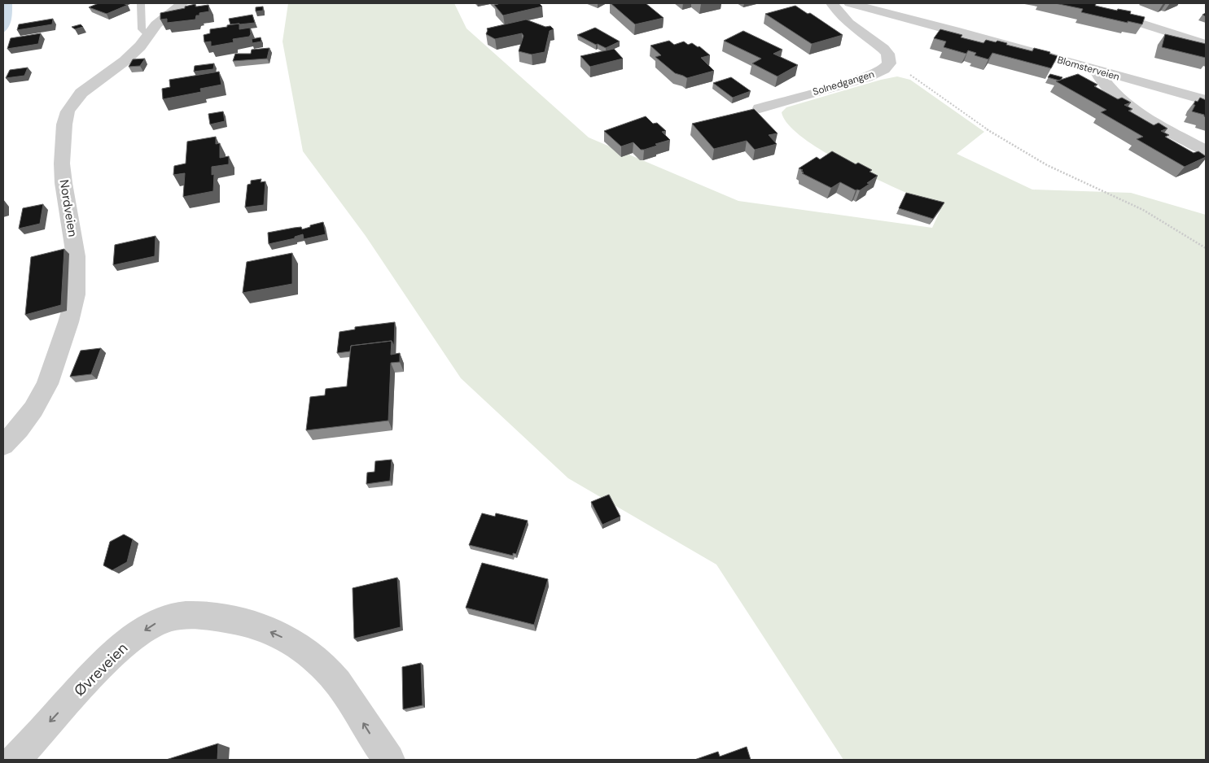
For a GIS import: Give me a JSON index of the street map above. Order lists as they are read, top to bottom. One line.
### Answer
{"streets":{"street":["Blomsterveien","Solnedgangen","Nordveien","Øvreveien"]}}
